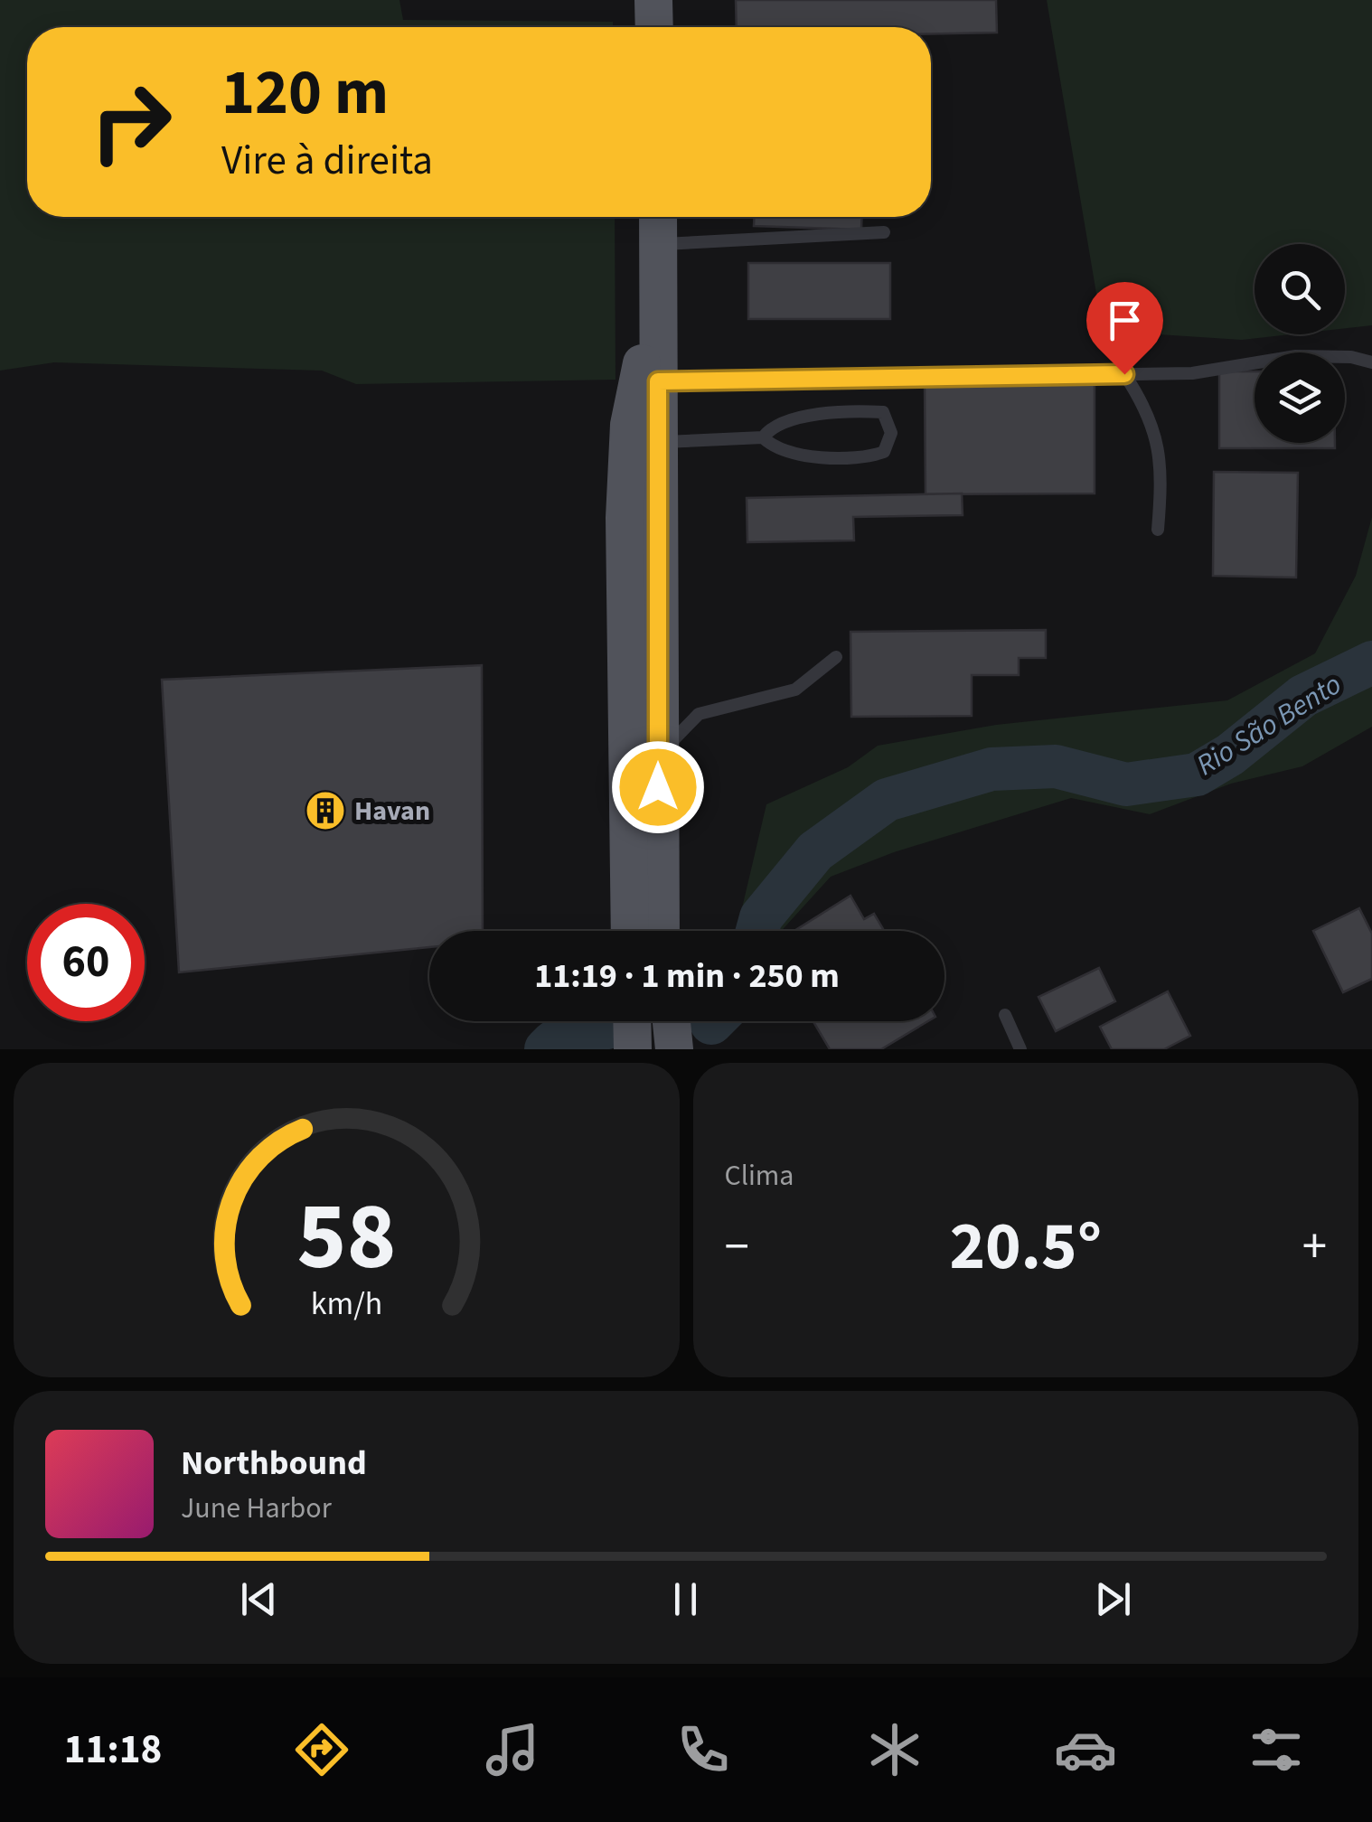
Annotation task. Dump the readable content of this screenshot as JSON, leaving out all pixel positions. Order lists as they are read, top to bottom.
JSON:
{
  "water": ["Rio São Bento"],
  "places": {
    "building": ["Havan"]
  },
  "page": {
    "turn": ["120 m", "Vire à direita"],
    "limit": "60",
    "trip": "11:19 · 1 min · 250 m",
    "tile": "Clima",
    "heat": ["−", "20.5°", "+"],
    "song": ["Northbound", "June Harbor"],
    "tabs": "11:18",
    "gauge": ["58", "km/h"]
  }
}
